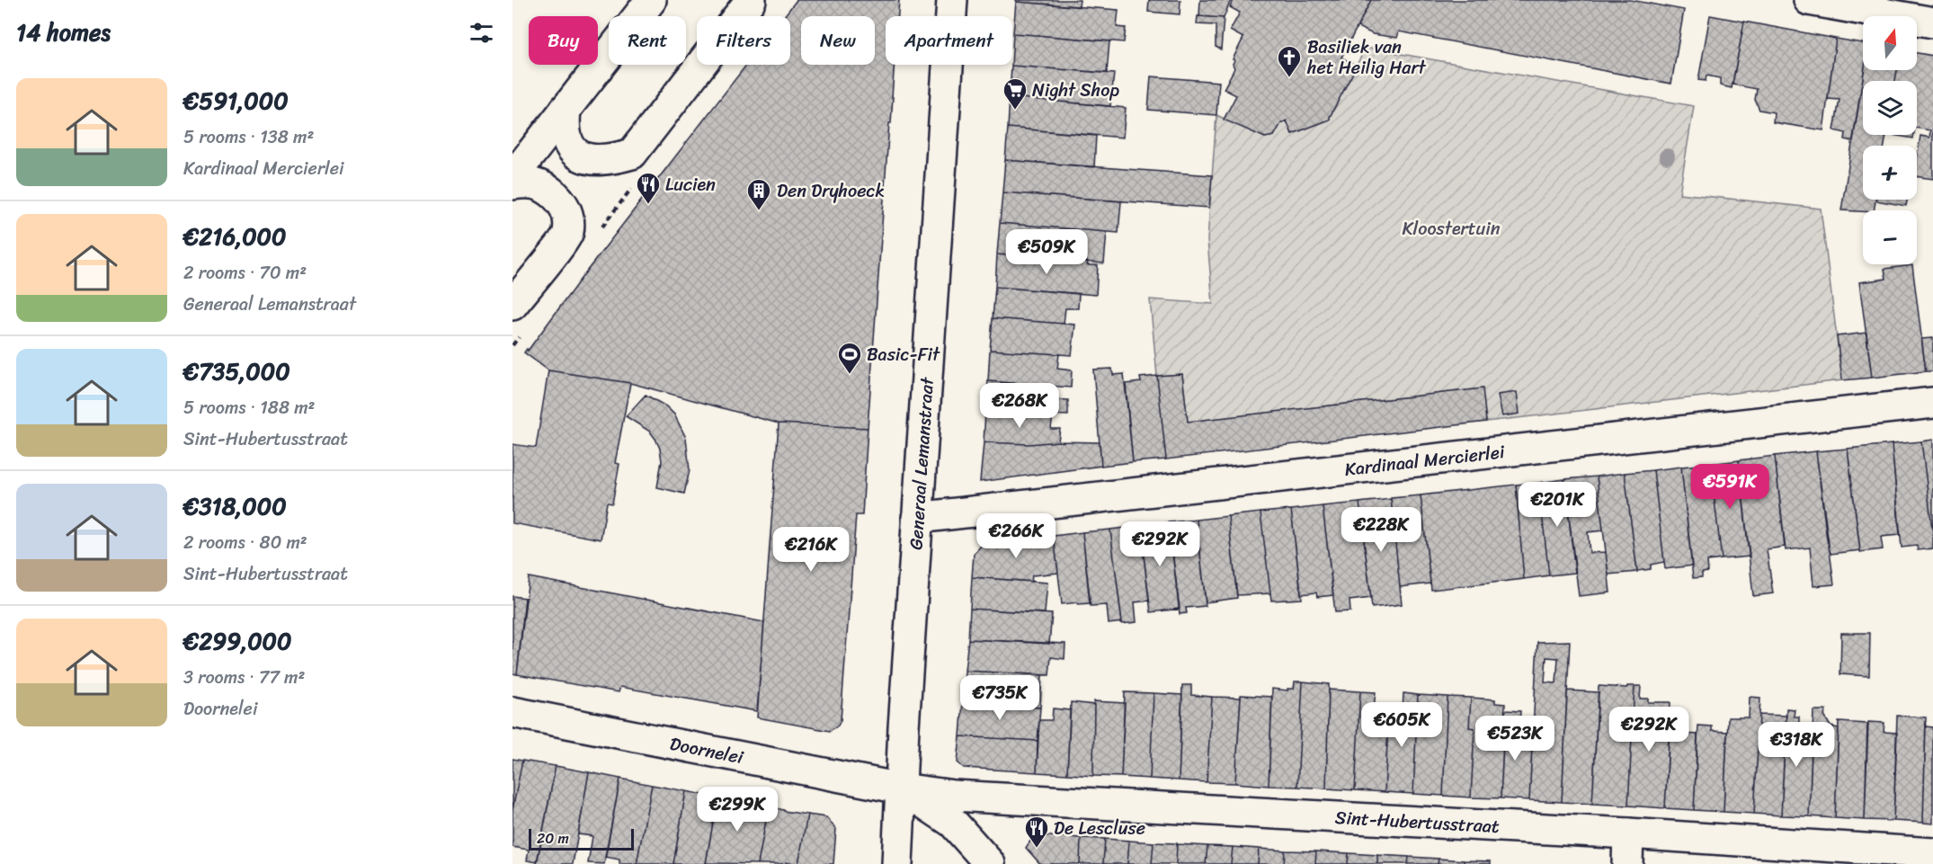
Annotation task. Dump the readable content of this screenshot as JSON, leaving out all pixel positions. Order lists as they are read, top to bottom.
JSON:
{
  "streets": {
    "street": [
      "Kardinaal Mercierlei",
      "Generaal Lemanstraat",
      "Doornelei",
      "Sint-Hubertusstraat"
    ]
  },
  "crossings": [
    ["Kardinaal Mercierlei", "Generaal Lemanstraat"],
    ["Generaal Lemanstraat", "Doornelei"],
    ["Generaal Lemanstraat", "Sint-Hubertusstraat"],
    ["Doornelei", "Sint-Hubertusstraat"]
  ],
  "parks": ["Kloostertuin"],
  "places": {
    "church": ["Basiliek van het Heilig Hart"],
    "supermarket": ["Night Shop"],
    "restaurant": ["Lucien", "De Lescluse"],
    "building": ["Den Dryhoeck"],
    "sports": ["Basic-Fit"]
  },
  "scale_bar": "20 m",
  "north": "top",
  "page": {
    "heading": "14 homes",
    "map_buttons": ["+", "−"],
    "chip": [
      "Buy",
      "Rent",
      "Filters",
      "New",
      "Apartment"
    ],
    "list": [
      {
        "name": "€591,000",
        "note": "5 rooms · 138 m² · Kardinaal Mercierlei"
      },
      {
        "name": "€216,000",
        "note": "2 rooms · 70 m² · Generaal Lemanstraat"
      },
      {
        "name": "€735,000",
        "note": "5 rooms · 188 m² · Sint-Hubertusstraat"
      },
      {
        "name": "€318,000",
        "note": "2 rooms · 80 m² · Sint-Hubertusstraat"
      },
      {
        "name": "€299,000",
        "note": "3 rooms · 77 m² · Doornelei"
      }
    ],
    "price": [
      "€509K",
      "€268K",
      "€591K",
      "€201K",
      "€228K",
      "€266K",
      "€292K",
      "€216K",
      "€735K",
      "€605K",
      "€292K",
      "€523K",
      "€318K",
      "€299K"
    ],
    "scale": "20 m"
  }
}
